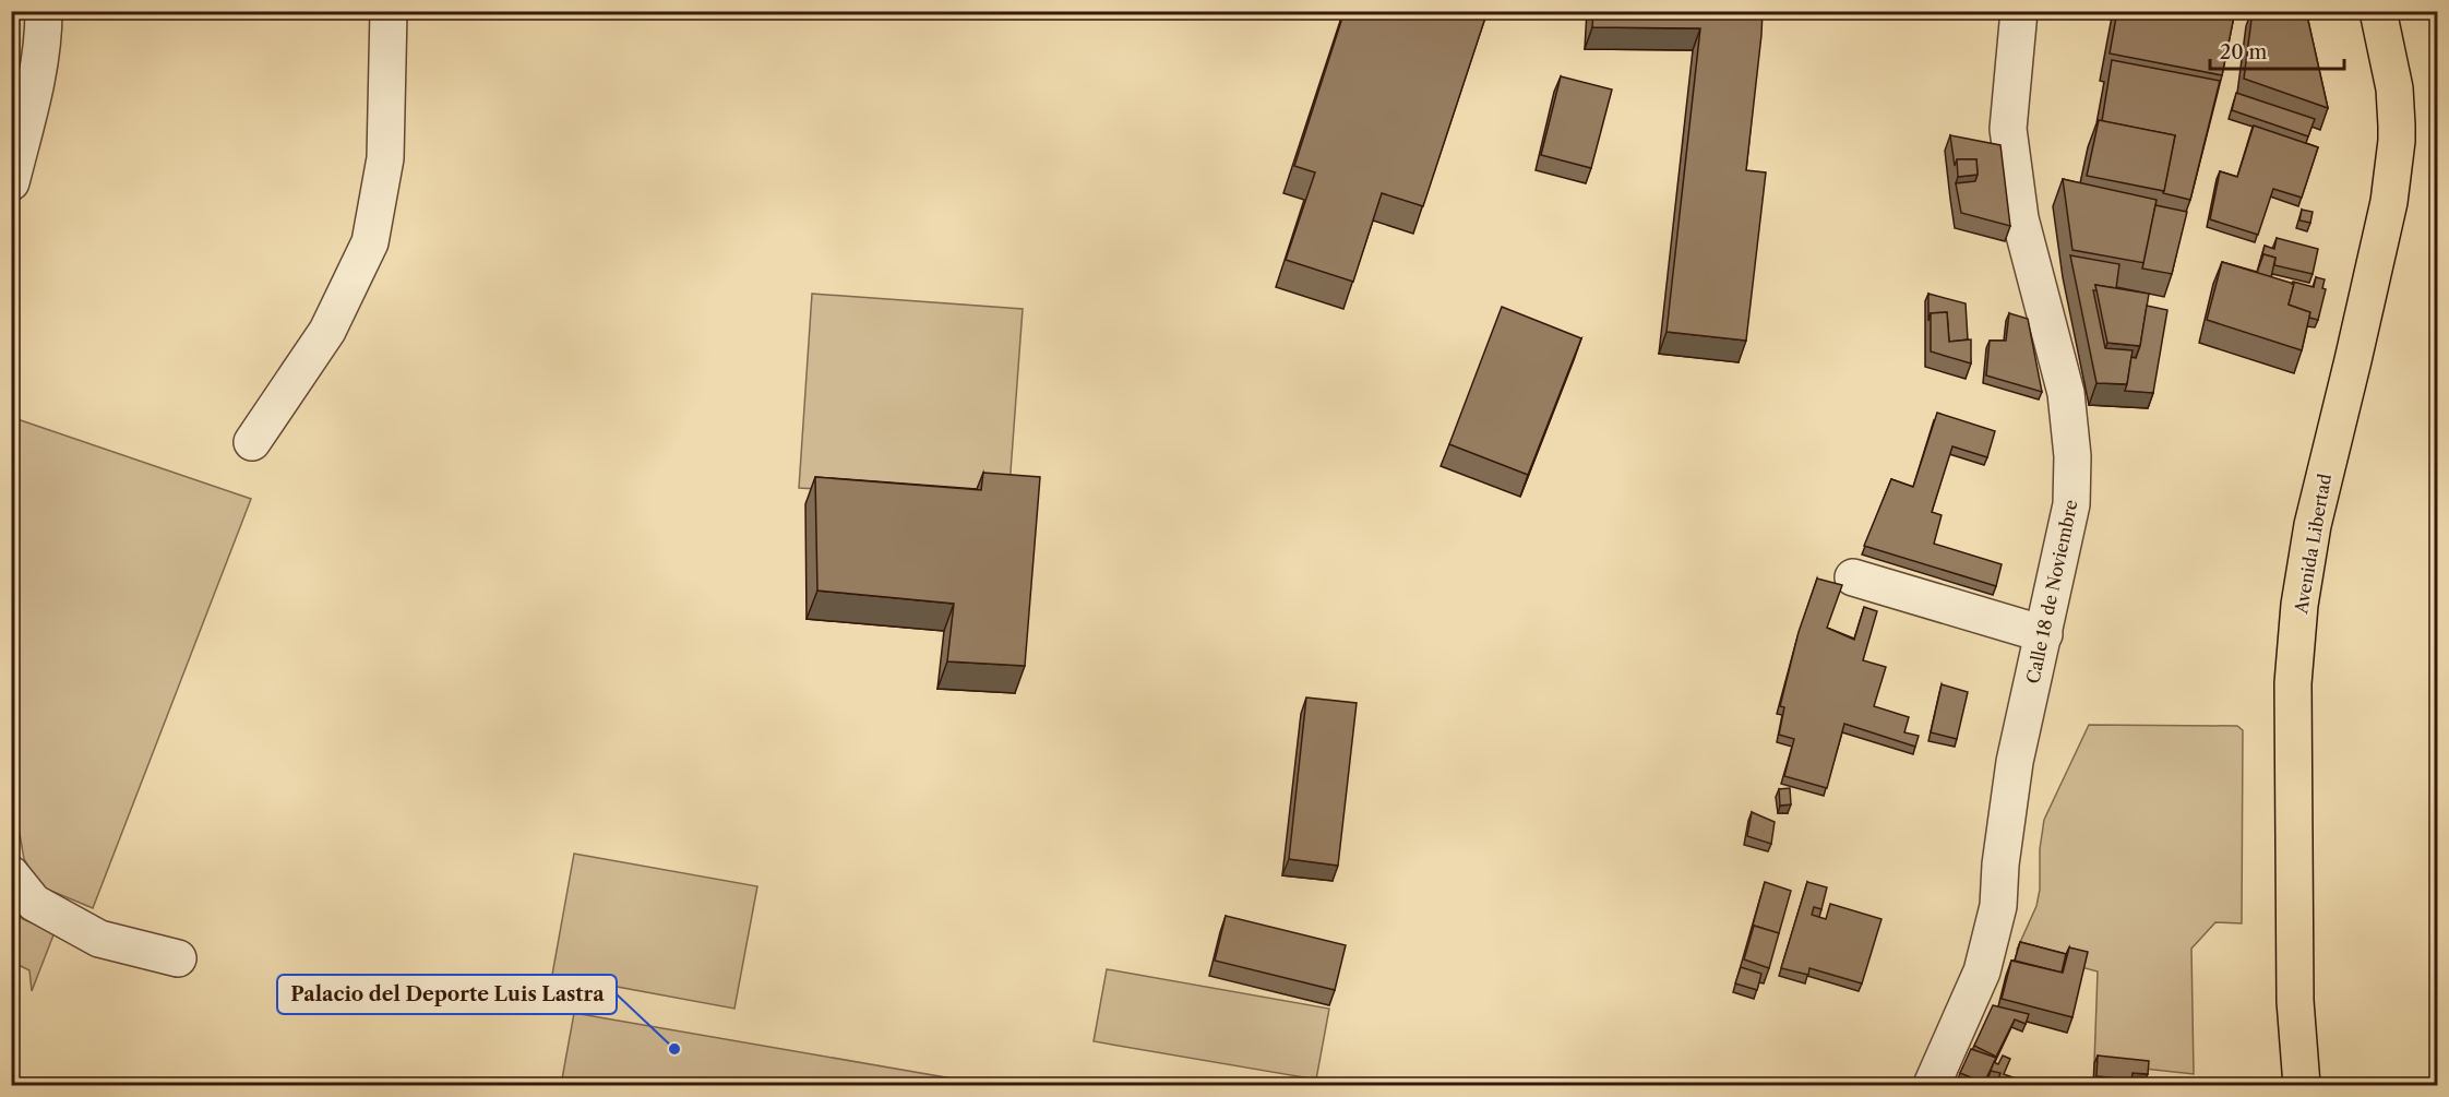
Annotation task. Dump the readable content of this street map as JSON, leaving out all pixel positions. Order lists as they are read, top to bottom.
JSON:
{
  "streets": {
    "main road": ["Avenida Libertad"],
    "street": ["Calle 18 de Noviembre"]
  },
  "places": ["Palacio del Deporte Luis Lastra"],
  "scale_bar": "20 m"
}
